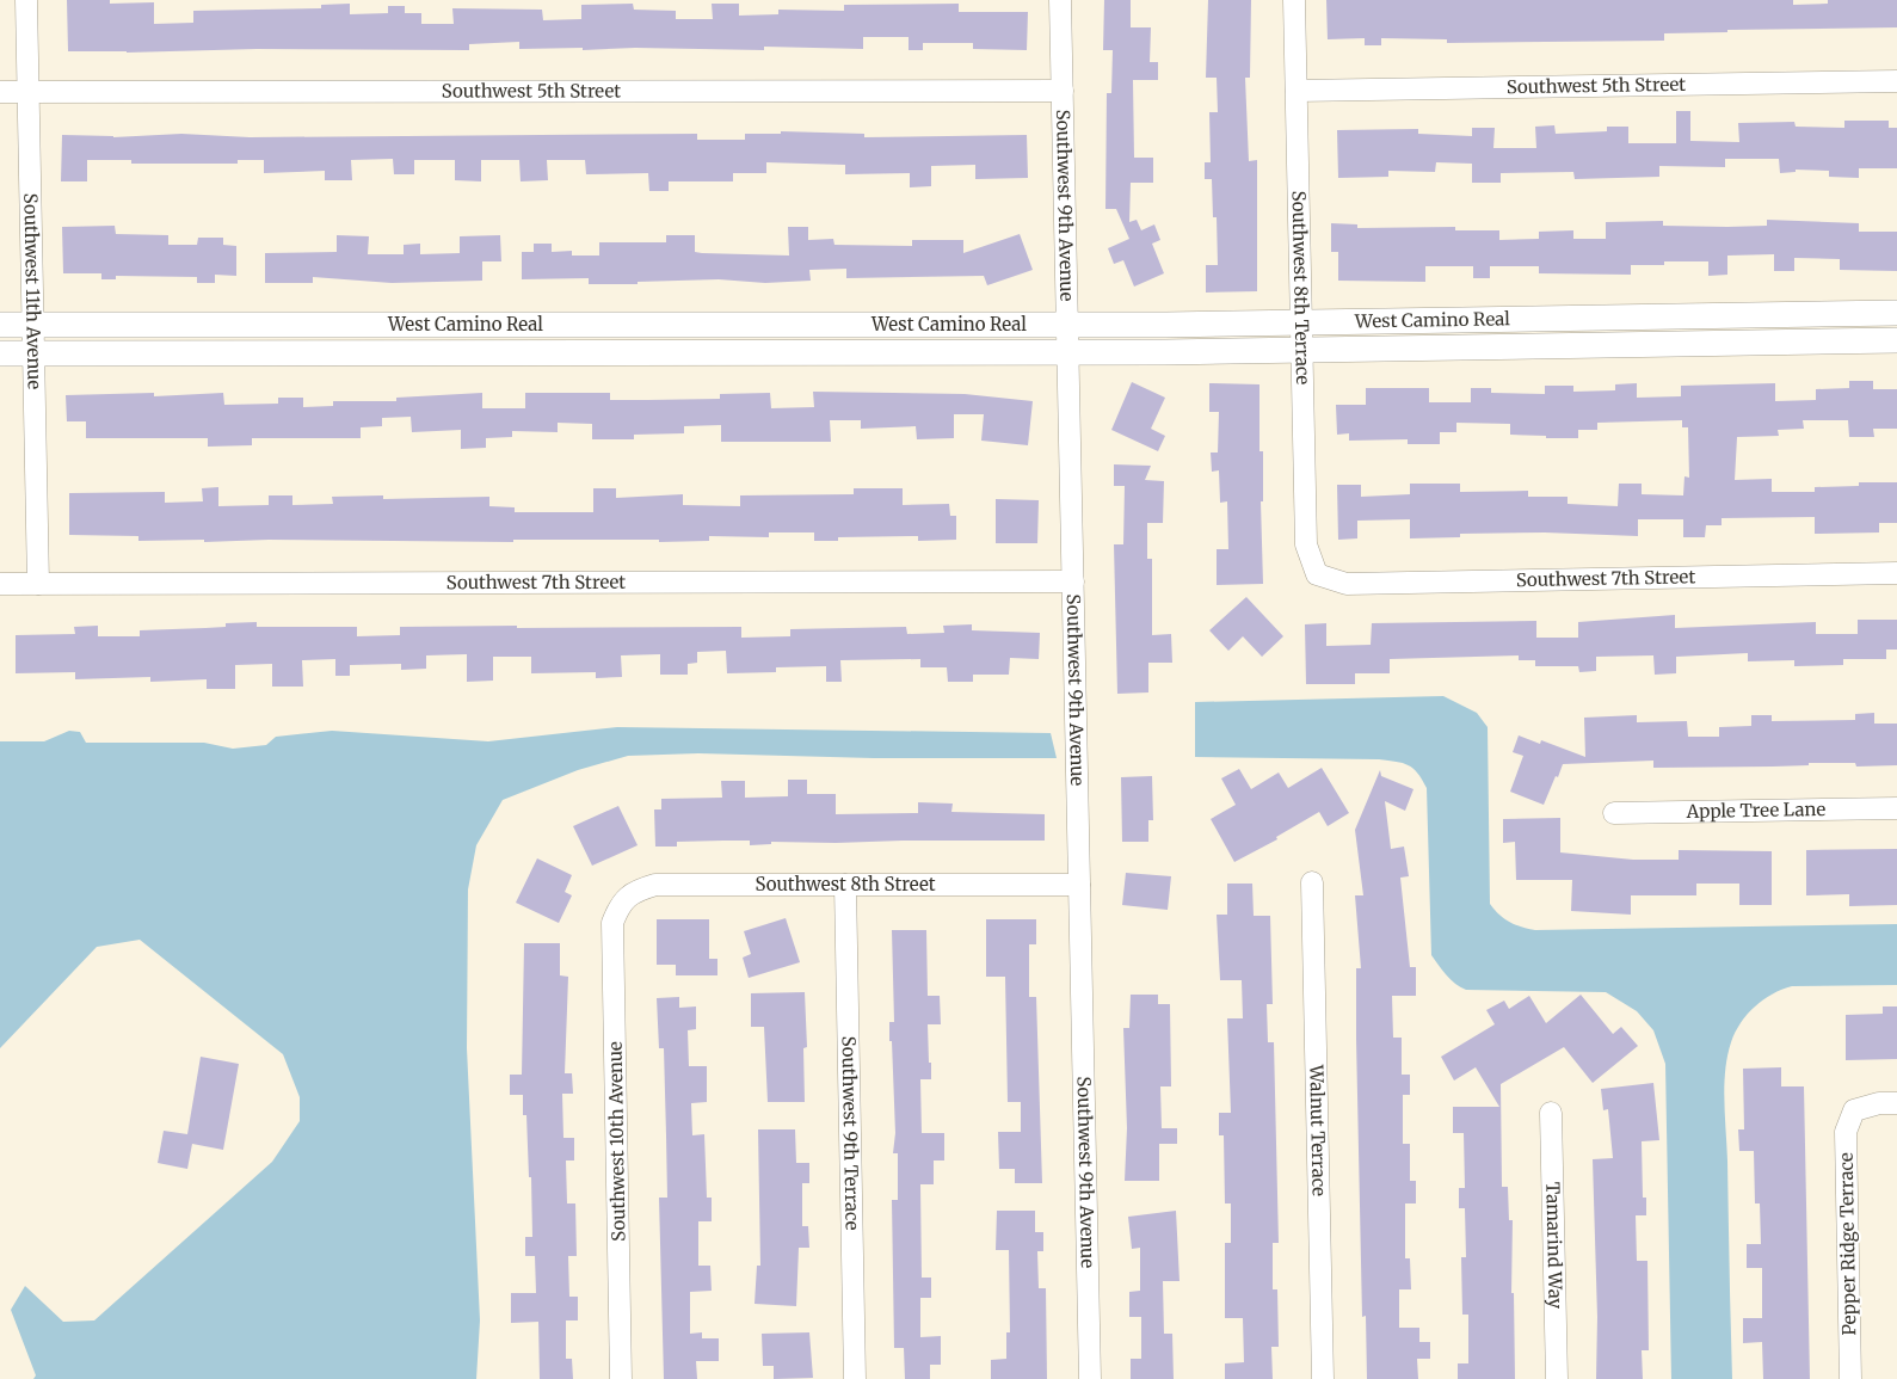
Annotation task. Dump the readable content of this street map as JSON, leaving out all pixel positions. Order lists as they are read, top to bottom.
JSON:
{
  "streets": {
    "street": [
      "Southwest 5th Street",
      "Southwest 9th Avenue",
      "Southwest 8th Terrace",
      "Southwest 11th Avenue",
      "West Camino Real",
      "Southwest 7th Street",
      "Apple Tree Lane",
      "Southwest 8th Street",
      "Walnut Terrace",
      "Southwest 9th Terrace",
      "Southwest 10th Avenue",
      "Pepper Ridge Terrace",
      "Tamarind Way"
    ]
  },
  "crossings": [
    ["Southwest 5th Street", "Southwest 9th Avenue"],
    ["Southwest 5th Street", "Southwest 8th Terrace"],
    ["Southwest 5th Street", "Southwest 11th Avenue"],
    ["Southwest 9th Avenue", "West Camino Real"],
    ["Southwest 9th Avenue", "Southwest 7th Street"],
    ["Southwest 9th Avenue", "Southwest 8th Street"],
    ["Southwest 8th Terrace", "West Camino Real"],
    ["Southwest 8th Terrace", "Southwest 7th Street"],
    ["Southwest 11th Avenue", "West Camino Real"],
    ["Southwest 11th Avenue", "Southwest 7th Street"],
    ["Southwest 8th Street", "Southwest 9th Terrace"],
    ["Southwest 8th Street", "Southwest 10th Avenue"]
  ]
}
